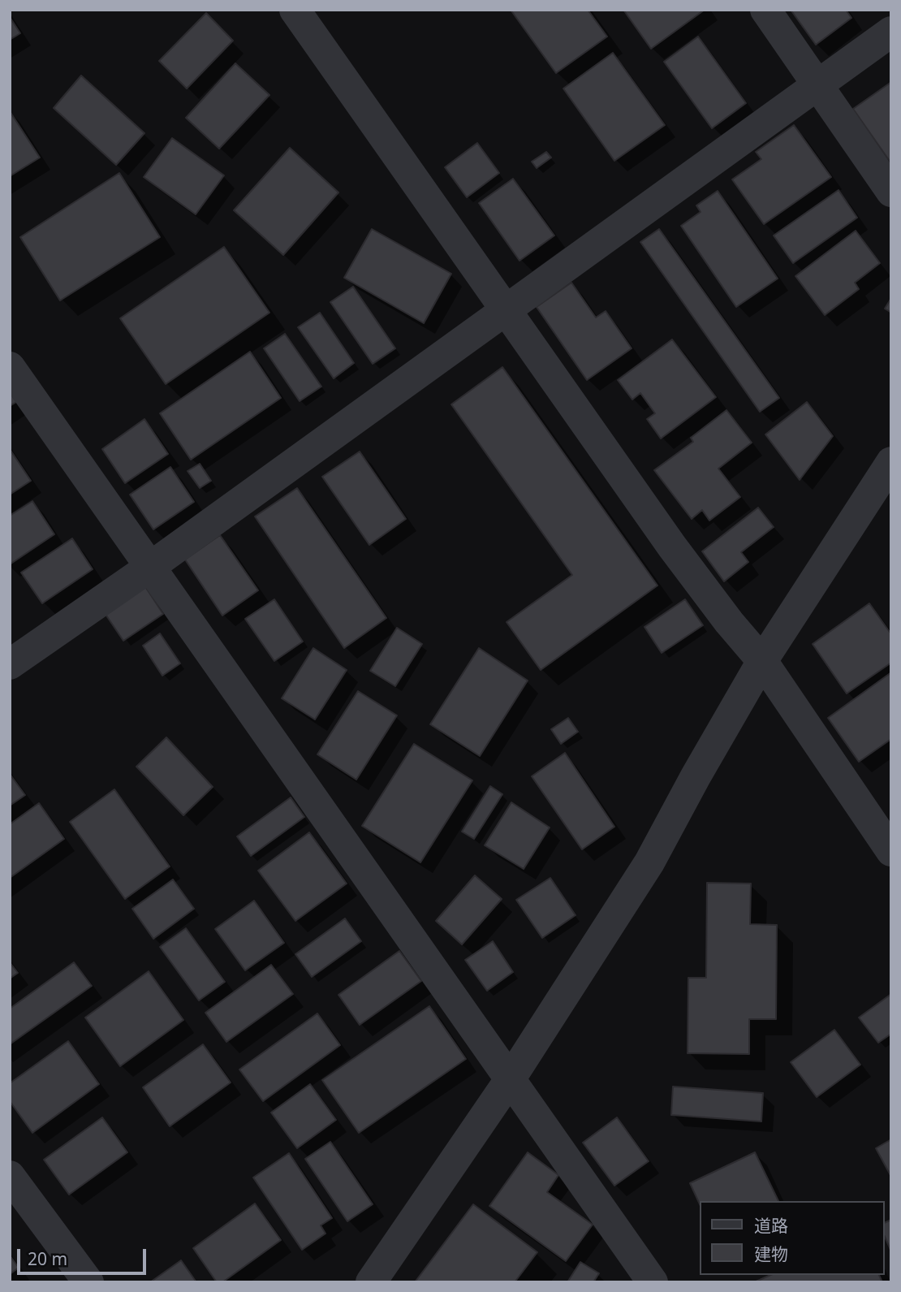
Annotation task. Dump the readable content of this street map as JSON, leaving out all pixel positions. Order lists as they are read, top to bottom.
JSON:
{
  "legend": ["道路", "建物"],
  "scale_bar": "20 m"
}
